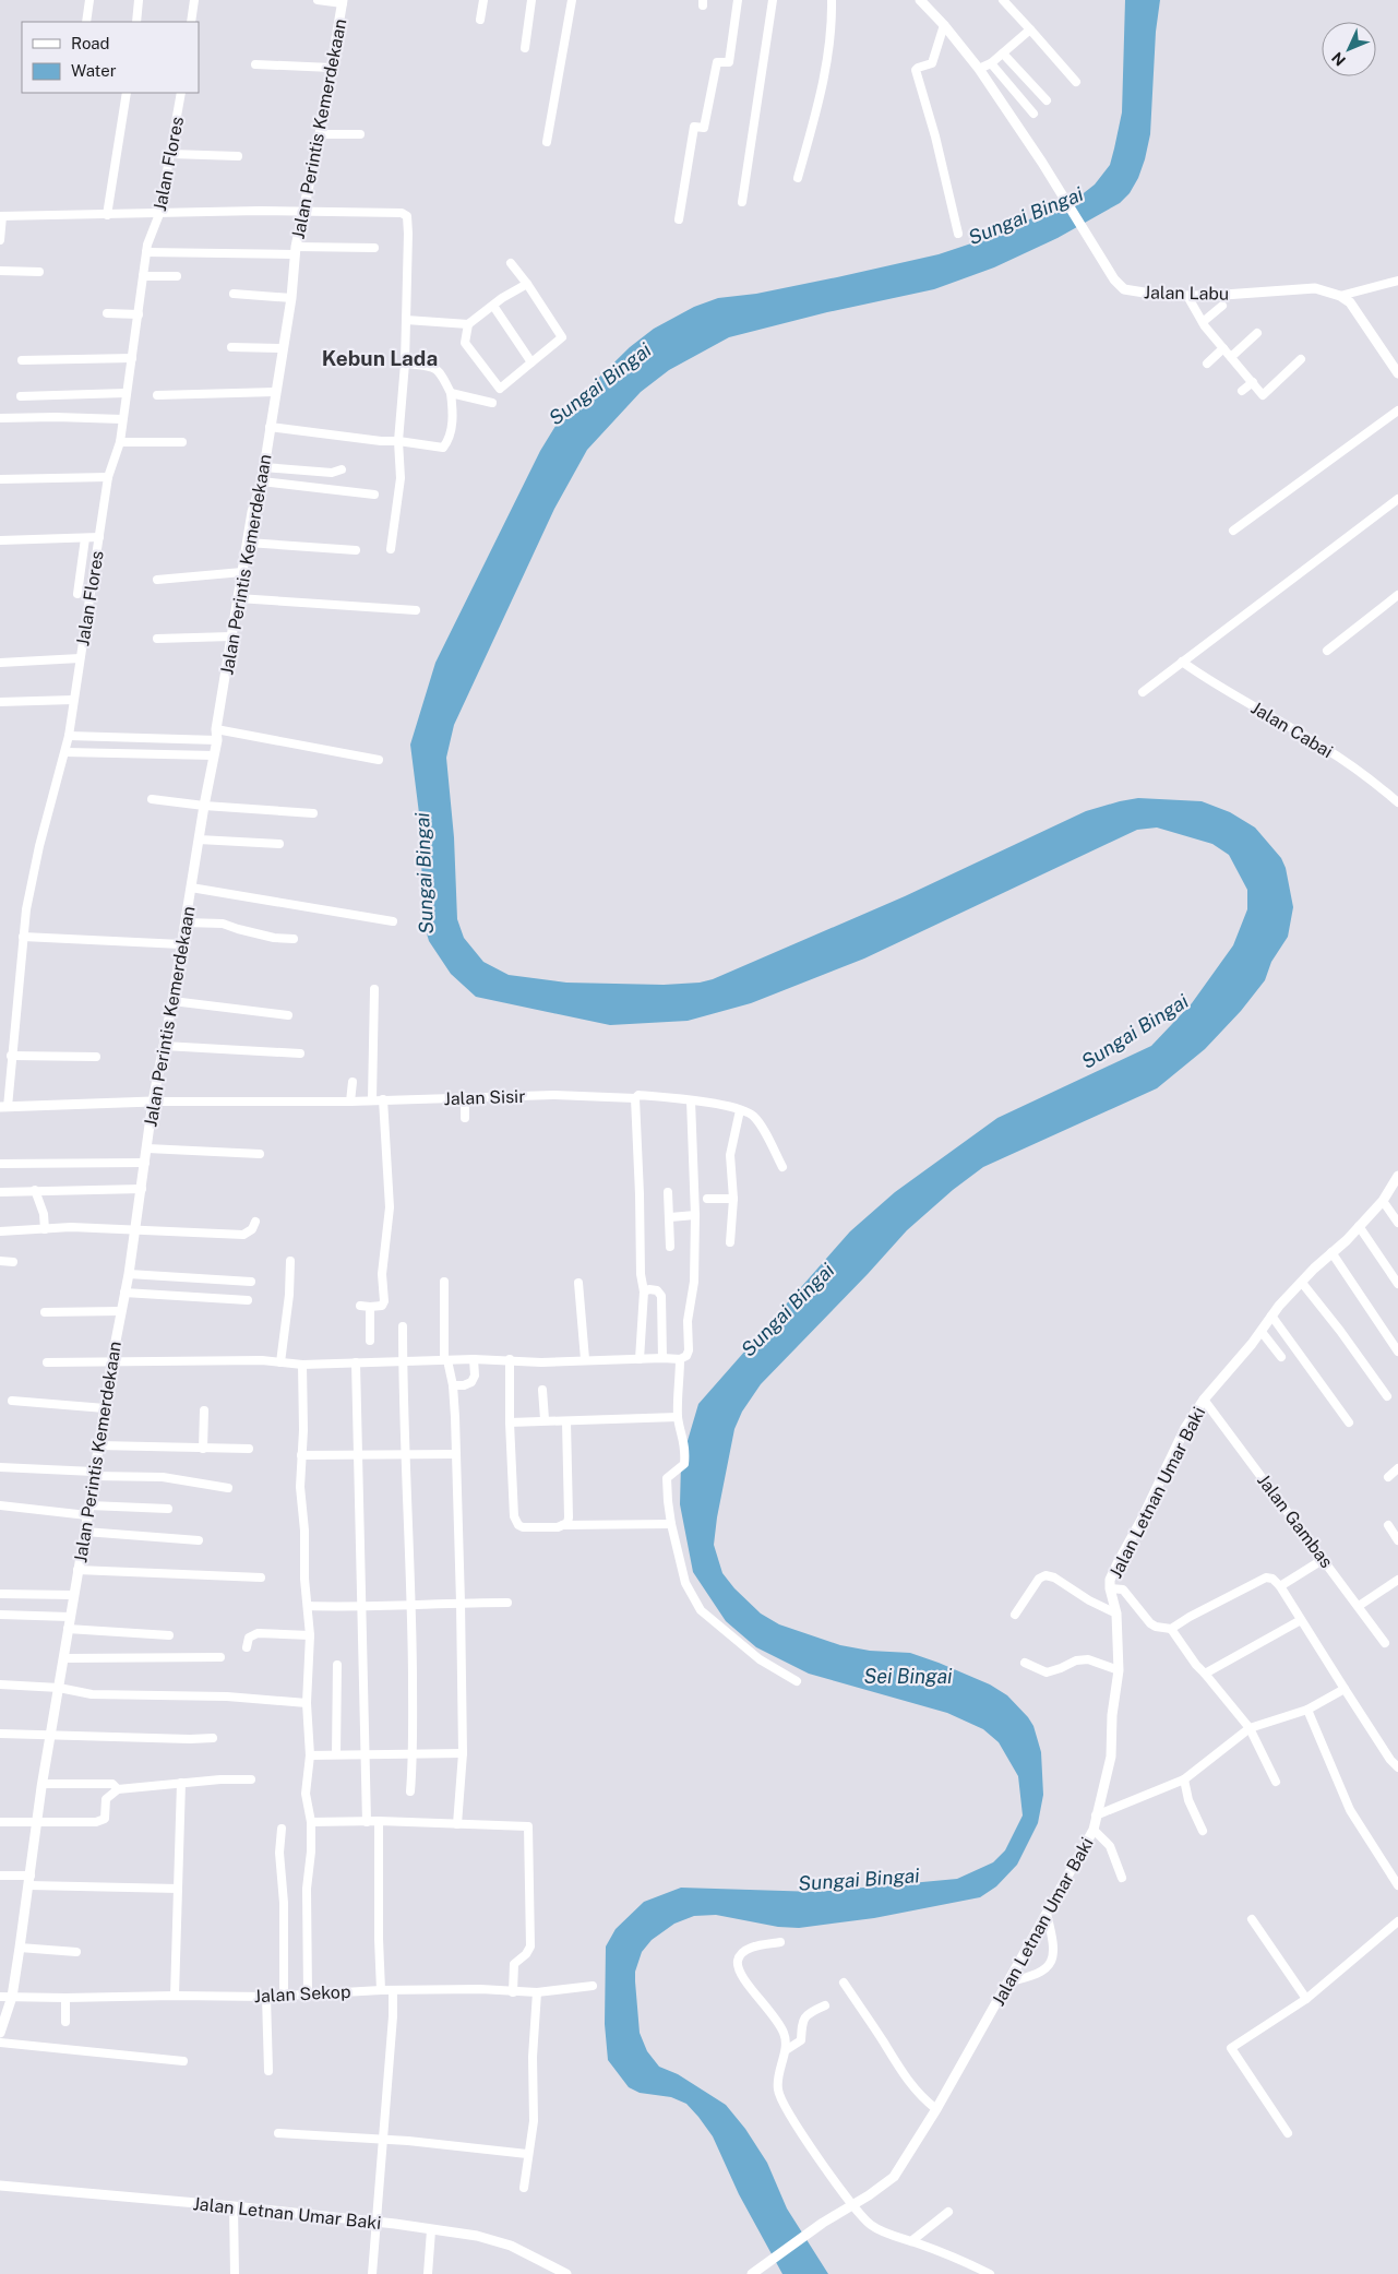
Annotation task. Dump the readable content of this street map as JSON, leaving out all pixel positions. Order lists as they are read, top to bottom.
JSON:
{
  "streets": {
    "street": [
      "Jalan Perintis Kemerdekaan",
      "Jalan Flores",
      "Jalan Labu",
      "Jalan Cabai",
      "Jalan Sisir",
      "Jalan Letnan Umar Baki",
      "Jalan Gambas",
      "Jalan Sekop"
    ]
  },
  "crossings": [
    ["Jalan Perintis Kemerdekaan", "Jalan Sisir"],
    ["Jalan Perintis Kemerdekaan", "Jalan Sekop"],
    ["Jalan Letnan Umar Baki", "Jalan Gambas"]
  ],
  "districts": ["Kebun Lada"],
  "water": ["Sungai Bingai", "Sei Bingai"],
  "legend": ["Road", "Water"],
  "north": "bottom left"
}
